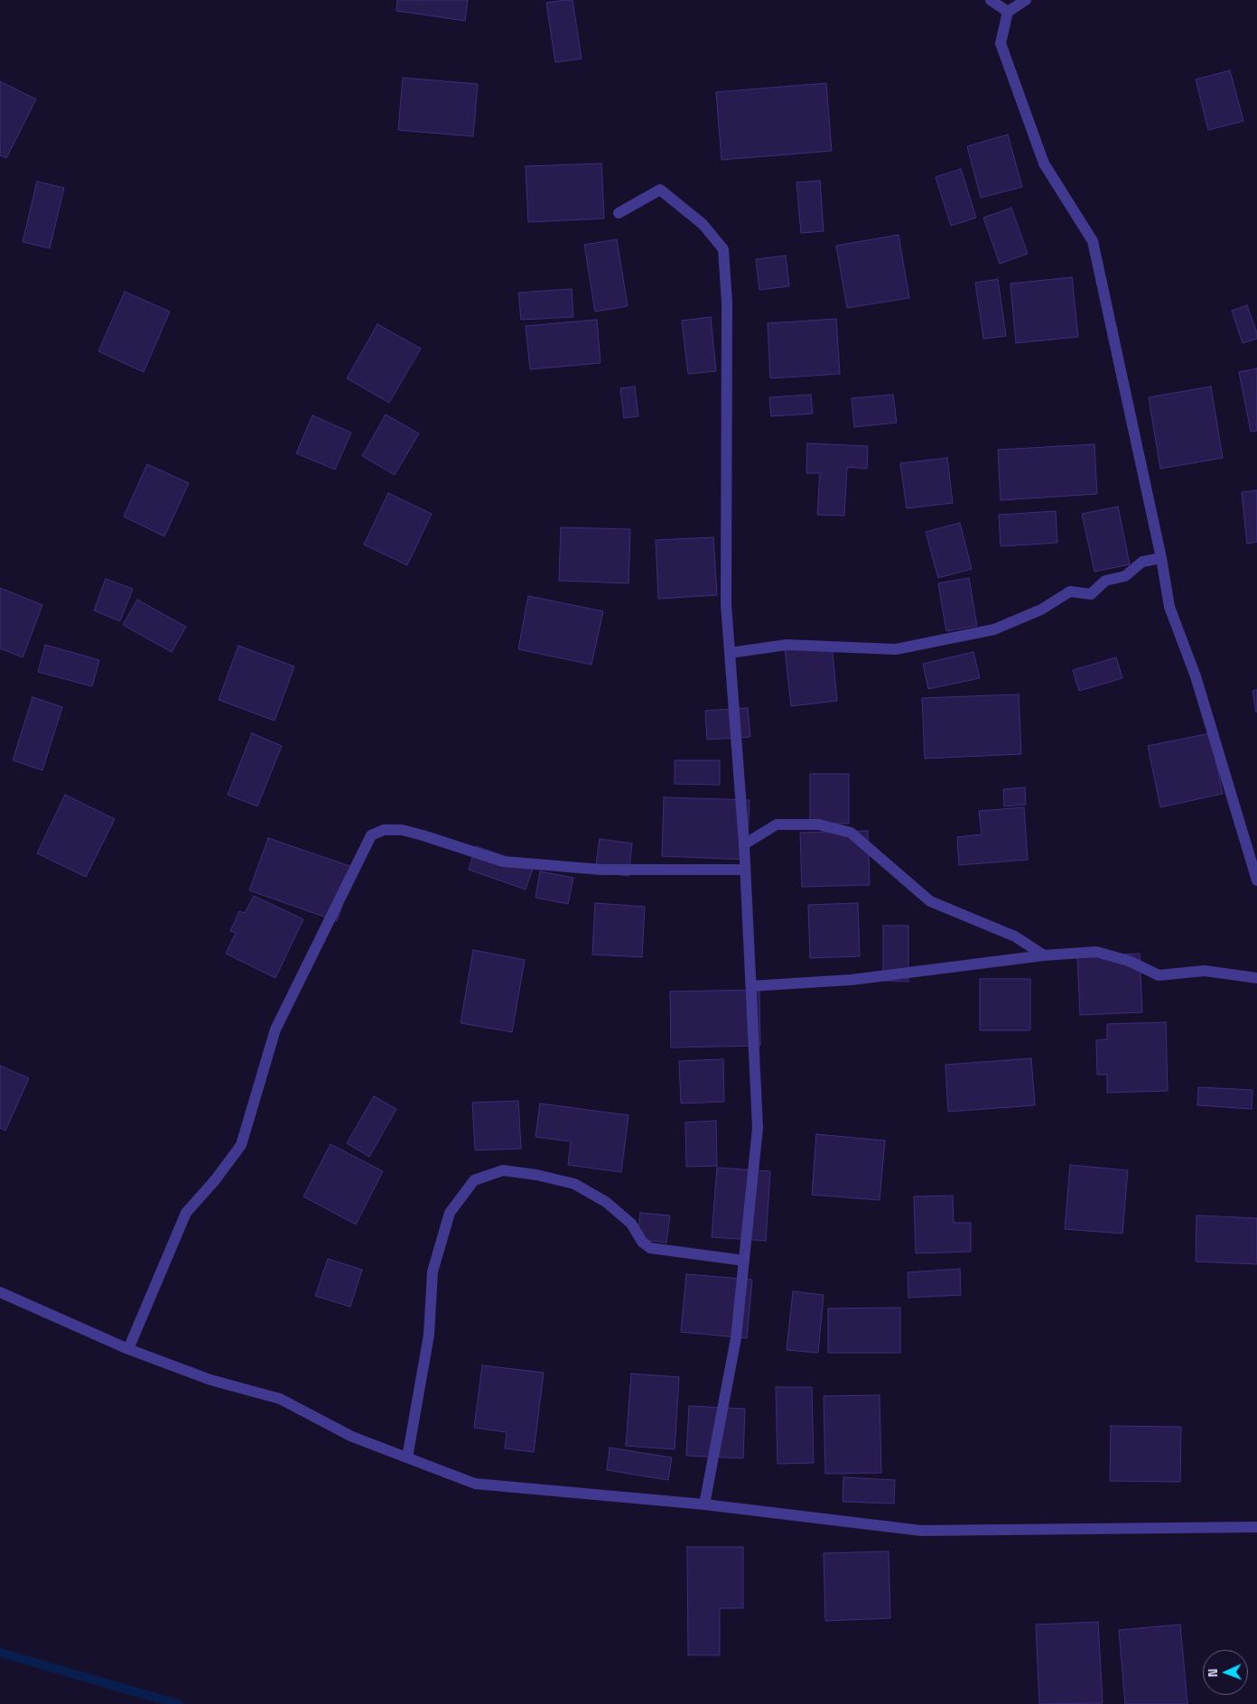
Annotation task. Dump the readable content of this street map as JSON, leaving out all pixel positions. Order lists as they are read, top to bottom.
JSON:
{
  "north": "left"
}
